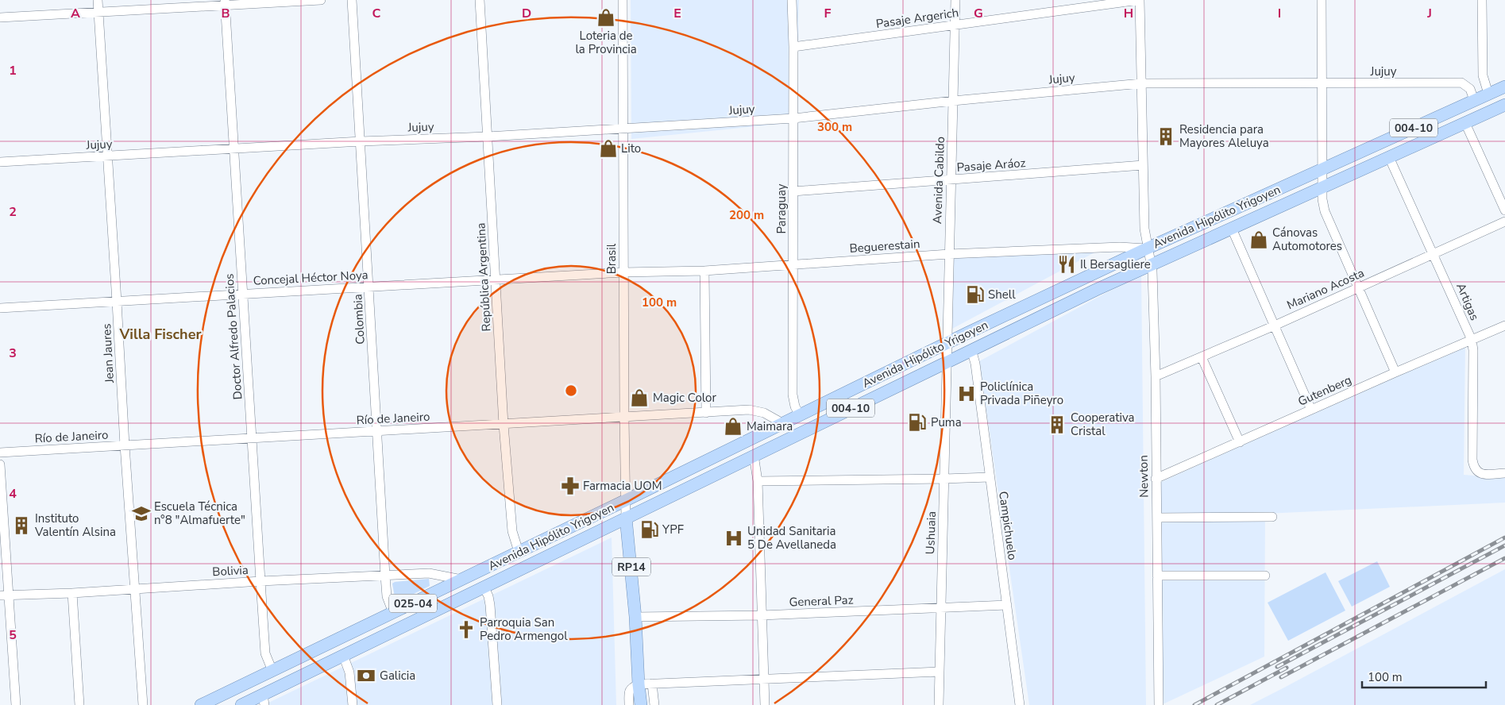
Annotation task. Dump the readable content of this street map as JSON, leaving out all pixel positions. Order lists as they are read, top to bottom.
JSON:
{
  "streets": {
    "main road": [
      "004-10",
      "Avenida Hipólito Yrigoyen",
      "RP14",
      "025-04"
    ],
    "street": [
      "Pasaje Argerich",
      "Jujuy",
      "Pasaje Aráoz",
      "Avenida Cabildo",
      "Paraguay",
      "Beguerestain",
      "Brasil",
      "República Argentina",
      "Concejal Héctor Noya",
      "Mariano Acosta",
      "Artigas",
      "Colombia",
      "Doctor Alfredo Palacios",
      "Jean Jaures",
      "Gutenberg",
      "Río de Janeiro",
      "Newton",
      "Campichuelo",
      "Ushuaia",
      "Bolivia",
      "General Paz"
    ]
  },
  "crossings": [
    ["Pasaje Argerich", "Avenida Cabildo"],
    ["Pasaje Argerich", "Paraguay"],
    ["Pasaje Argerich", "Newton"],
    ["Jujuy", "Avenida Cabildo"],
    ["Jujuy", "Paraguay"],
    ["Jujuy", "Avenida Hipólito Yrigoyen"],
    ["Jujuy", "Brasil"],
    ["Jujuy", "República Argentina"],
    ["Jujuy", "Colombia"],
    ["Jujuy", "Doctor Alfredo Palacios"],
    ["Jujuy", "Jean Jaures"],
    ["Jujuy", "Newton"],
    ["Pasaje Aráoz", "Avenida Cabildo"],
    ["Pasaje Aráoz", "Paraguay"],
    ["Pasaje Aráoz", "Newton"],
    ["Avenida Cabildo", "Avenida Hipólito Yrigoyen"],
    ["Avenida Cabildo", "Beguerestain"],
    ["Avenida Cabildo", "Ushuaia"],
    ["Paraguay", "Avenida Hipólito Yrigoyen"],
    ["Paraguay", "Beguerestain"],
    ["Avenida Hipólito Yrigoyen", "Beguerestain"],
    ["Avenida Hipólito Yrigoyen", "Brasil"],
    ["Avenida Hipólito Yrigoyen", "República Argentina"],
    ["Avenida Hipólito Yrigoyen", "Artigas"],
    ["Avenida Hipólito Yrigoyen", "Colombia"],
    ["Avenida Hipólito Yrigoyen", "Doctor Alfredo Palacios"],
    ["Avenida Hipólito Yrigoyen", "Río de Janeiro"],
    ["Avenida Hipólito Yrigoyen", "Newton"],
    ["Avenida Hipólito Yrigoyen", "Campichuelo"],
    ["Avenida Hipólito Yrigoyen", "Ushuaia"],
    ["Avenida Hipólito Yrigoyen", "RP14"],
    ["Avenida Hipólito Yrigoyen", "Bolivia"],
    ["Beguerestain", "Brasil"],
    ["Beguerestain", "Concejal Héctor Noya"],
    ["Beguerestain", "Newton"],
    ["Brasil", "Concejal Héctor Noya"],
    ["Brasil", "Río de Janeiro"],
    ["Brasil", "RP14"],
    ["República Argentina", "Concejal Héctor Noya"],
    ["República Argentina", "Río de Janeiro"],
    ["Concejal Héctor Noya", "Colombia"],
    ["Concejal Héctor Noya", "Doctor Alfredo Palacios"],
    ["Concejal Héctor Noya", "Jean Jaures"],
    ["Mariano Acosta", "Artigas"],
    ["Mariano Acosta", "Newton"],
    ["Artigas", "Gutenberg"],
    ["Colombia", "Río de Janeiro"],
    ["Colombia", "Bolivia"],
    ["Doctor Alfredo Palacios", "Río de Janeiro"],
    ["Doctor Alfredo Palacios", "Bolivia"],
    ["Jean Jaures", "Río de Janeiro"],
    ["Jean Jaures", "Bolivia"],
    ["Gutenberg", "Newton"],
    ["Campichuelo", "General Paz"],
    ["Ushuaia", "General Paz"],
    ["RP14", "General Paz"]
  ],
  "districts": ["Villa Fischer"],
  "places": {
    "shop": [
      "Loteria de la Provincia",
      "Lito",
      "Cánovas Automotores",
      "Magic Color",
      "Maimara"
    ],
    "building": ["Residencia para Mayores Aleluya", "Cooperativa Cristal", "Instituto Valentín Alsina"],
    "restaurant": ["Il Bersagliere"],
    "fuel station": ["Shell", "Puma", "YPF"],
    "hospital": ["Policlínica Privada Piñeyro", "Unidad Sanitaria 5 De Avellaneda"],
    "pharmacy": ["Farmacia UOM"],
    "school or university": ["Escuela Técnica n°8 \"Almafuerte\""],
    "church": ["Parroquia San Pedro Armengol"],
    "bank": ["Galicia"]
  },
  "scale_bar": "100 m",
  "grid": {
    "columns": [
      "A",
      "B",
      "C",
      "D",
      "E",
      "F",
      "G",
      "H",
      "I",
      "J"
    ],
    "rows": [
      "1",
      "2",
      "3",
      "4",
      "5"
    ]
  },
  "rings": ["300 m", "200 m", "100 m"]
}
